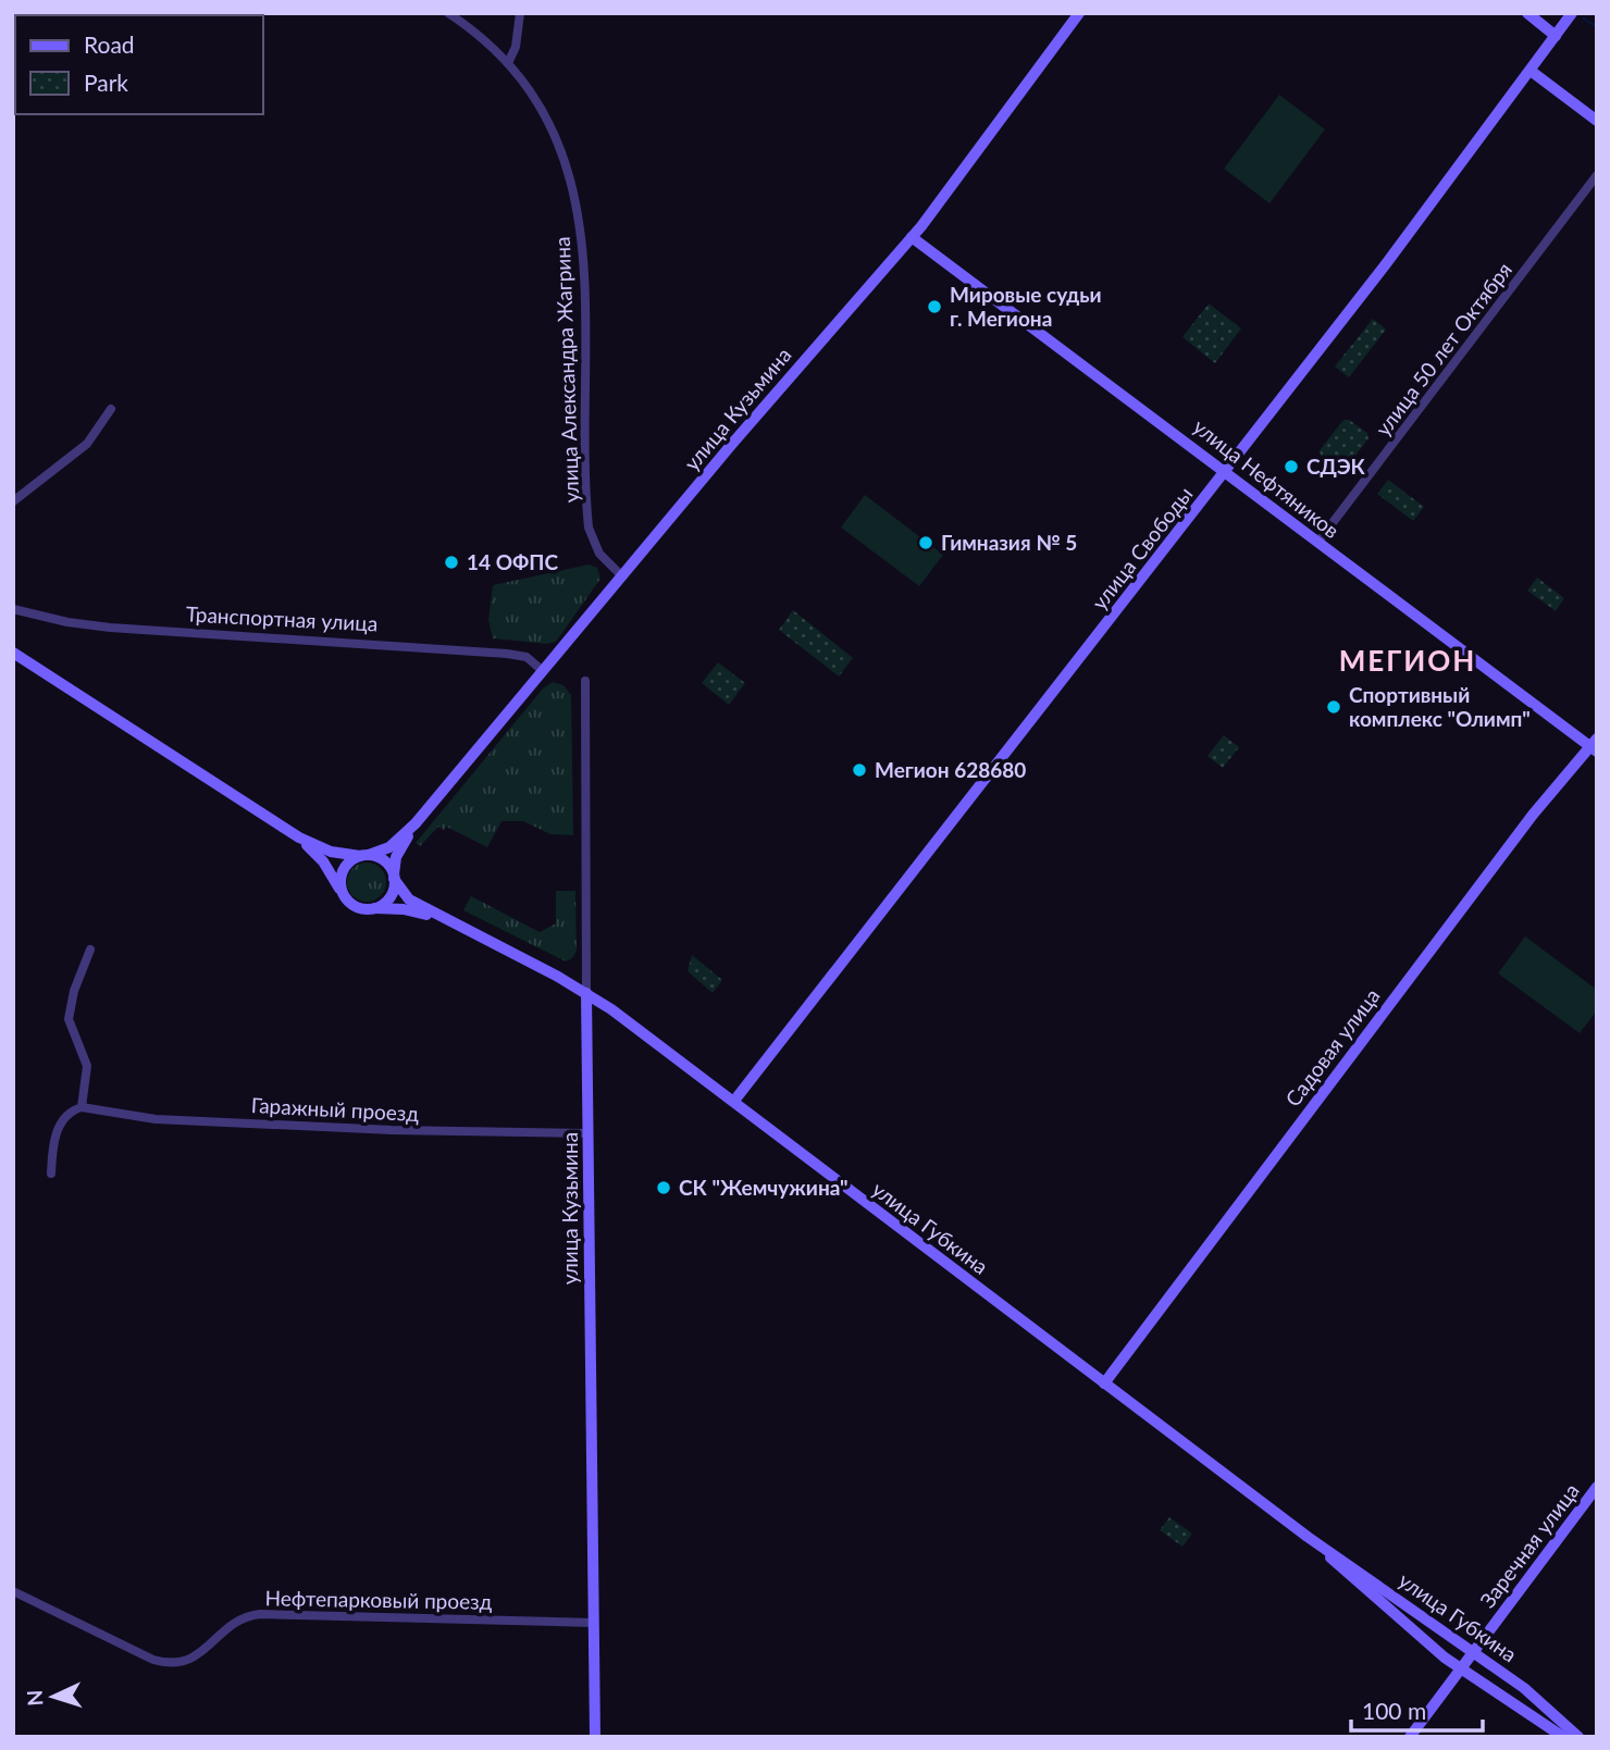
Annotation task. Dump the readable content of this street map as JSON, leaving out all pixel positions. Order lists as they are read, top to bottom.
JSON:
{
  "streets": {
    "main road": [
      "улица Кузьмина",
      "улица Нефтяников",
      "улица Свободы",
      "Садовая улица",
      "улица Губкина",
      "Заречная улица"
    ],
    "street": [
      "улица 50 лет Октября",
      "улица Александра Жагрина",
      "Транспортная улица",
      "Гаражный проезд",
      "Нефтепарковый проезд"
    ]
  },
  "crossings": [
    ["улица 50 лет Октября", "улица Нефтяников"],
    ["улица Александра Жагрина", "улица Кузьмина"],
    ["улица Кузьмина", "улица Нефтяников"],
    ["улица Кузьмина", "Транспортная улица"],
    ["улица Кузьмина", "Гаражный проезд"],
    ["улица Кузьмина", "улица Губкина"],
    ["улица Кузьмина", "Нефтепарковый проезд"],
    ["улица Нефтяников", "улица Свободы"],
    ["улица Нефтяников", "Садовая улица"],
    ["улица Свободы", "улица Губкина"],
    ["Садовая улица", "улица Губкина"],
    ["улица Губкина", "Заречная улица"]
  ],
  "districts": ["МЕГИОН"],
  "places": [
    "Мировые судьи г. Мегиона",
    "СДЭК",
    "Гимназия № 5",
    "14 ОФПС",
    "Спортивный комплекс \"Олимп\"",
    "Мегион 628680",
    "СК \"Жемчужина\""
  ],
  "legend": ["Road", "Park"],
  "scale_bar": "100 m",
  "north": "left"
}
